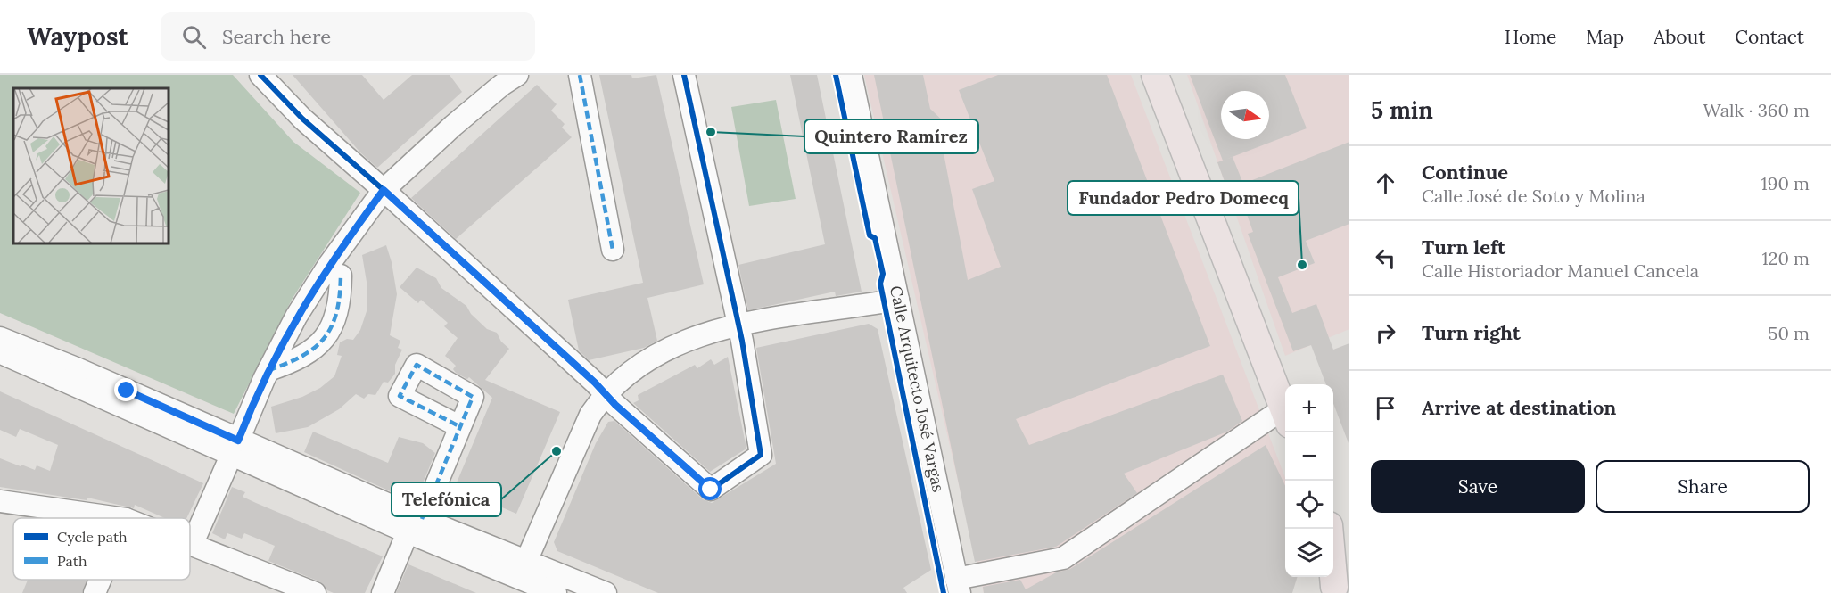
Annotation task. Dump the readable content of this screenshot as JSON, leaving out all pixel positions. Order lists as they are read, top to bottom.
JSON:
{
  "streets": {
    "street": ["Calle Arquitecto José Vargas"]
  },
  "places": ["Quintero Ramírez", "Fundador Pedro Domecq", "Telefónica"],
  "legend": ["Cycle path", "Path"],
  "north": "right",
  "page": {
    "header": "Waypost",
    "search": "Search here",
    "nav": [
      "Home",
      "Map",
      "About",
      "Contact"
    ],
    "heading": ["5 min", "Walk · 360 m"],
    "list": [
      ["Continue", "Calle José de Soto y Molina", "190 m"],
      ["Turn left", "Calle Historiador Manuel Cancela", "120 m"],
      ["Turn right", "50 m"],
      "Arrive at destination"
    ],
    "map_buttons": ["+", "−"],
    "buttons": ["Save", "Share"]
  }
}
